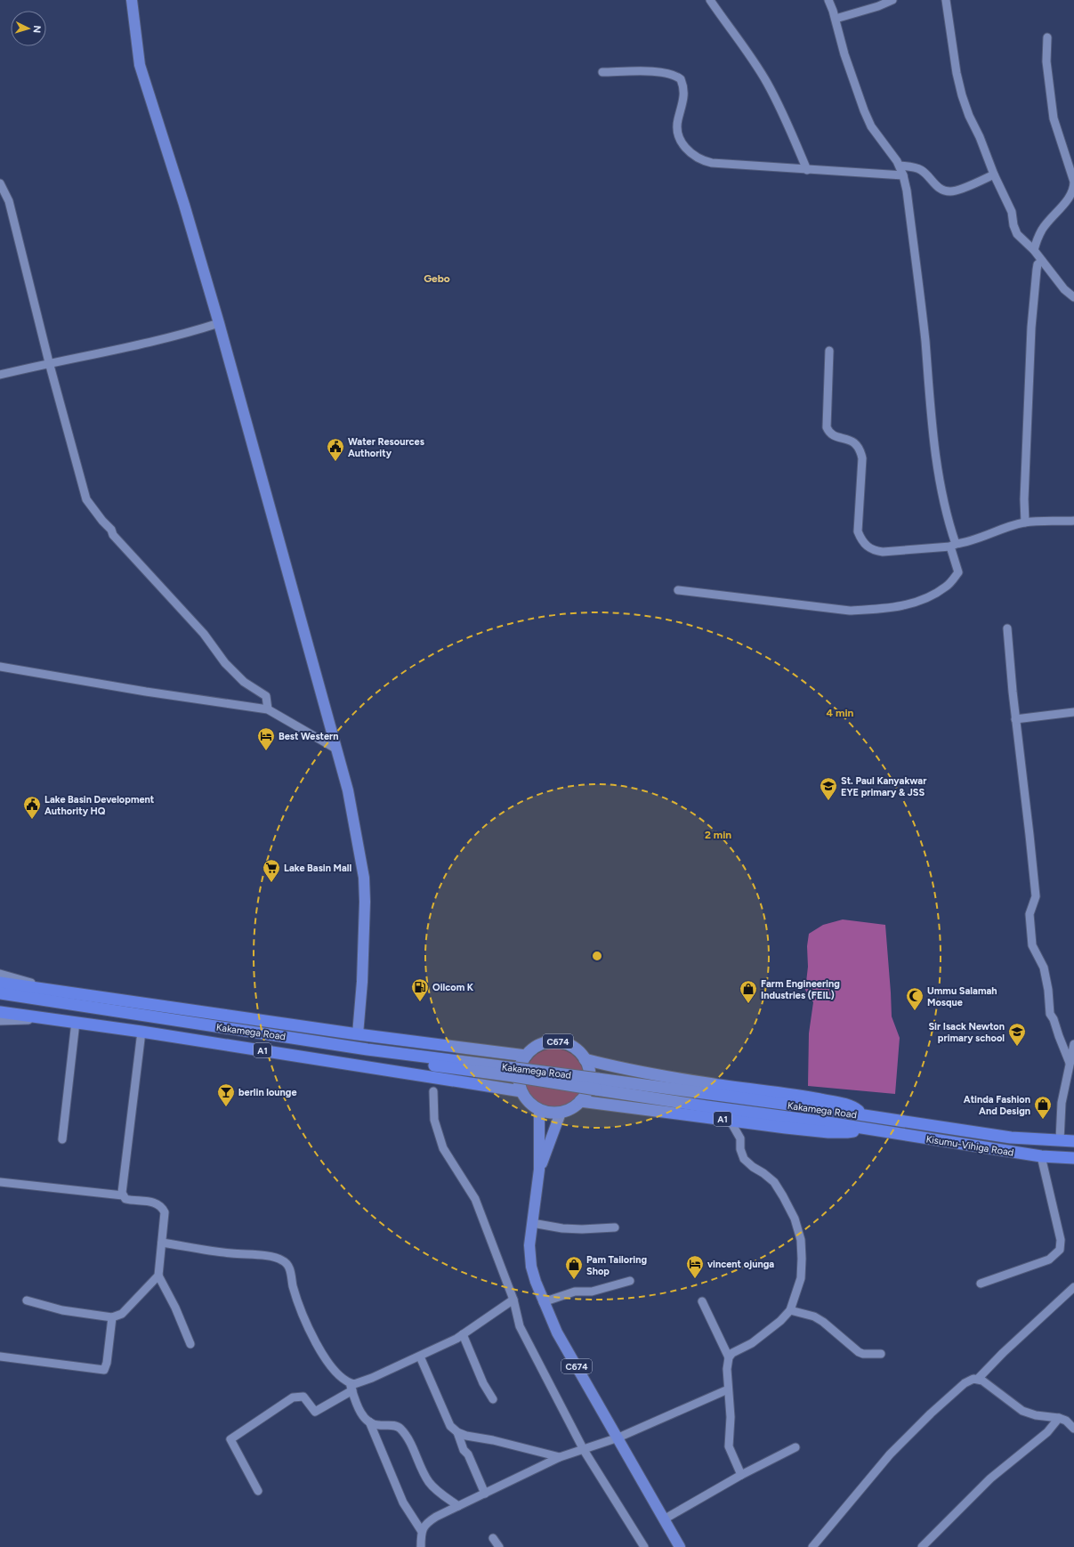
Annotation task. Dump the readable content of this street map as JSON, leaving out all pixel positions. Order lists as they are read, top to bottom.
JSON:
{
  "streets": {
    "highway": [
      "Kakamega Road",
      "C674",
      "A1",
      "Kisumu-Vihiga Road"
    ]
  },
  "crossings": [
    ["Kakamega Road", "A1"],
    ["Kakamega Road", "Kisumu-Vihiga Road"],
    ["C674", "A1"],
    ["A1", "Kisumu-Vihiga Road"]
  ],
  "districts": ["Gebo"],
  "places": {
    "public building": ["Water Resources Authority", "Lake Basin Development Authority HQ"],
    "hotel": ["Best Western", "vincent ojunga"],
    "school or university": ["St. Paul Kanyakwar EYE primary & JSS", "Sir Isack Newton primary school"],
    "supermarket": ["Lake Basin Mall"],
    "fuel station": ["Oilcom K"],
    "shop": ["Farm Engineering Industries (FEIL)", "Atinda Fashion And Design", "Pam Tailoring Shop"],
    "mosque": ["Ummu Salamah Mosque"],
    "bar": ["berlin lounge"]
  },
  "north": "right",
  "rings": ["4 min", "2 min"]
}
